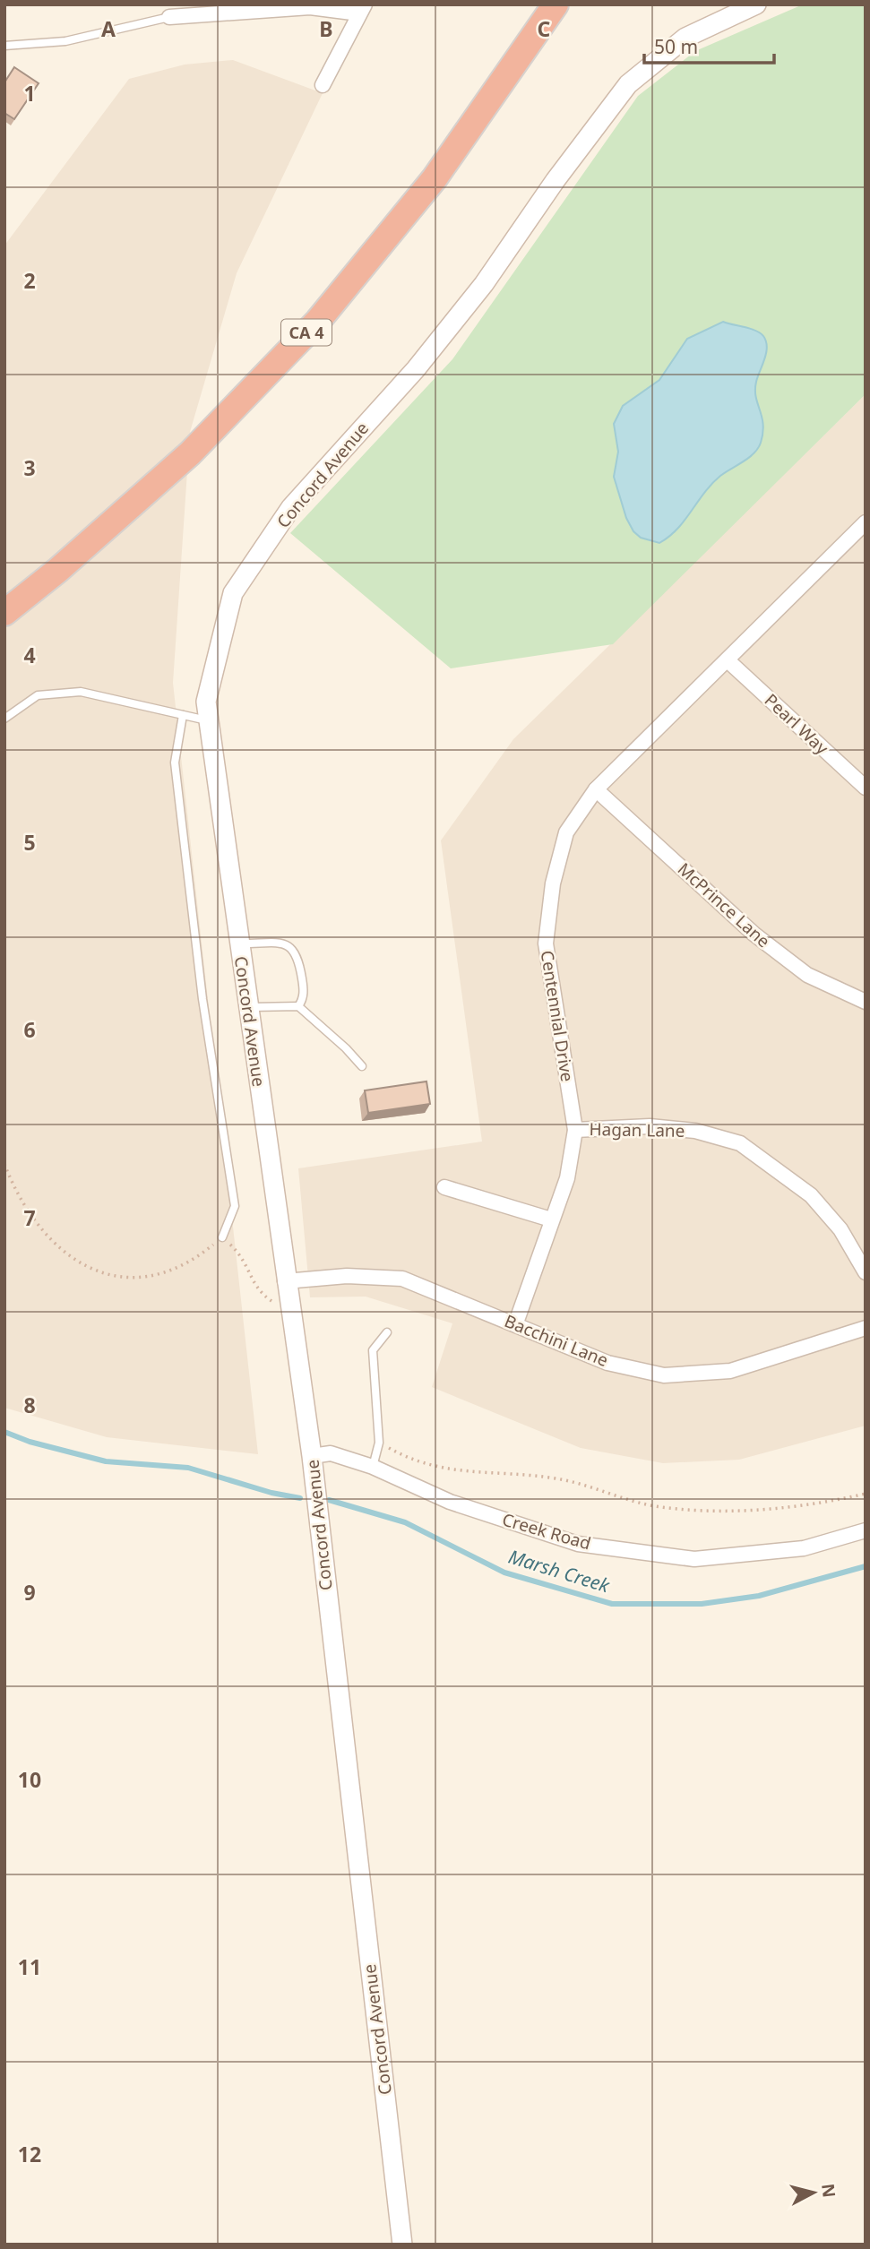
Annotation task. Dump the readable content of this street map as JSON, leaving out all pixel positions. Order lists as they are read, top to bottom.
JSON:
{
  "streets": {
    "highway": ["CA 4"],
    "street": [
      "Concord Avenue",
      "Pearl Way",
      "McPrince Lane",
      "Centennial Drive",
      "Hagan Lane",
      "Bacchini Lane",
      "Creek Road"
    ]
  },
  "crossings": [
    ["Concord Avenue", "Bacchini Lane"],
    ["Concord Avenue", "Creek Road"],
    ["Pearl Way", "Centennial Drive"],
    ["McPrince Lane", "Centennial Drive"],
    ["Centennial Drive", "Hagan Lane"],
    ["Centennial Drive", "Bacchini Lane"]
  ],
  "water": ["Marsh Creek"],
  "scale_bar": "50 m",
  "north": "right",
  "grid": {
    "columns": ["A", "B", "C"],
    "rows": [
      "1",
      "2",
      "3",
      "4",
      "5",
      "6",
      "7",
      "8",
      "9",
      "10",
      "11",
      "12"
    ]
  }
}
